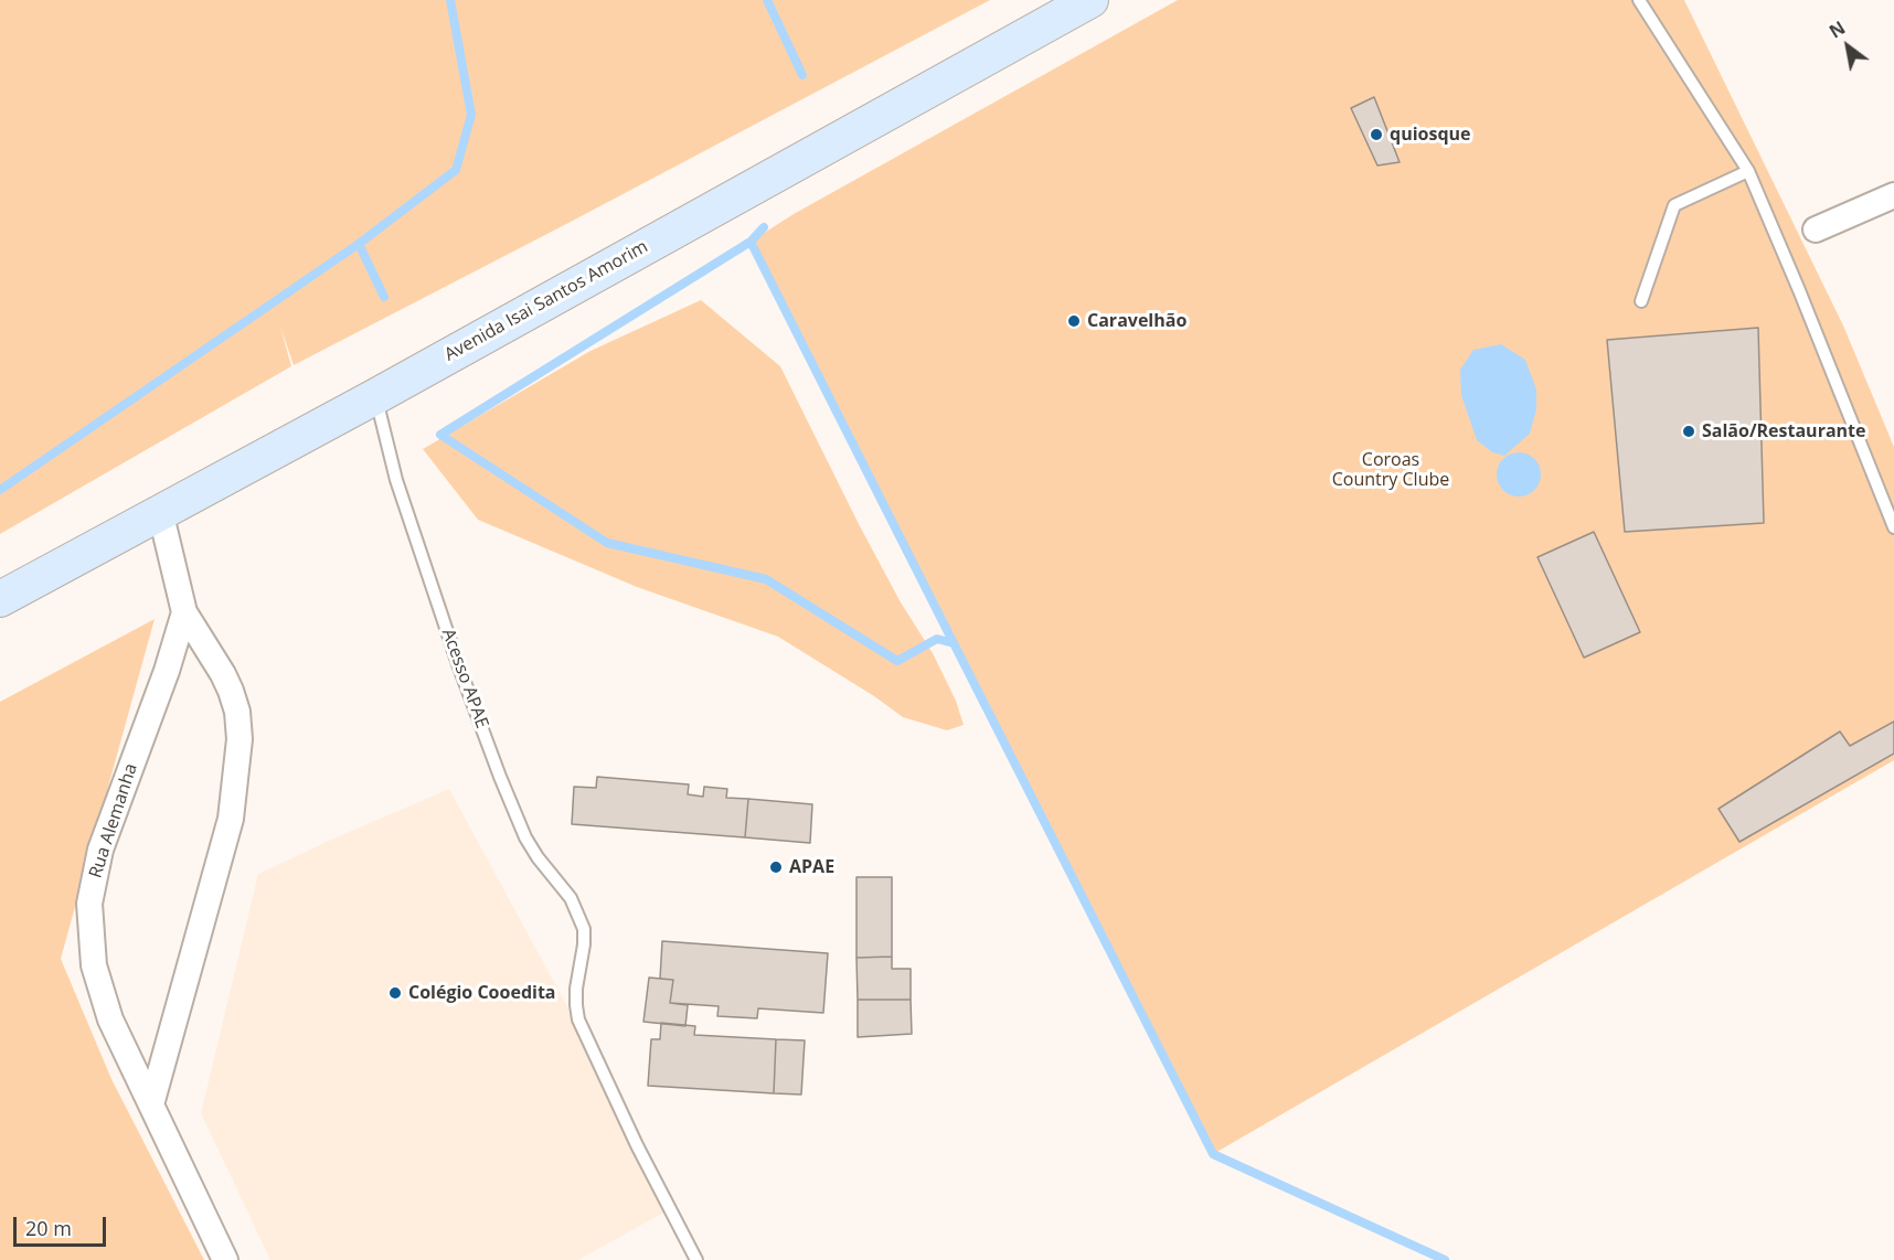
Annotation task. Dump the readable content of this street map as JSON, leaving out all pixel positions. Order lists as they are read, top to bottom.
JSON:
{
  "streets": {
    "main road": ["Avenida Isai Santos Amorim"],
    "street": ["Rua Alemanha"],
    "lane": ["Acesso APAE"]
  },
  "crossings": [
    ["Avenida Isai Santos Amorim", "Acesso APAE"],
    ["Avenida Isai Santos Amorim", "Rua Alemanha"]
  ],
  "parks": ["Coroas Country Clube"],
  "places": [
    "quiosque",
    "Caravelhão",
    "Salão/Restaurante",
    "APAE",
    "Colégio Cooedita"
  ],
  "scale_bar": "20 m",
  "north": "top left"
}
